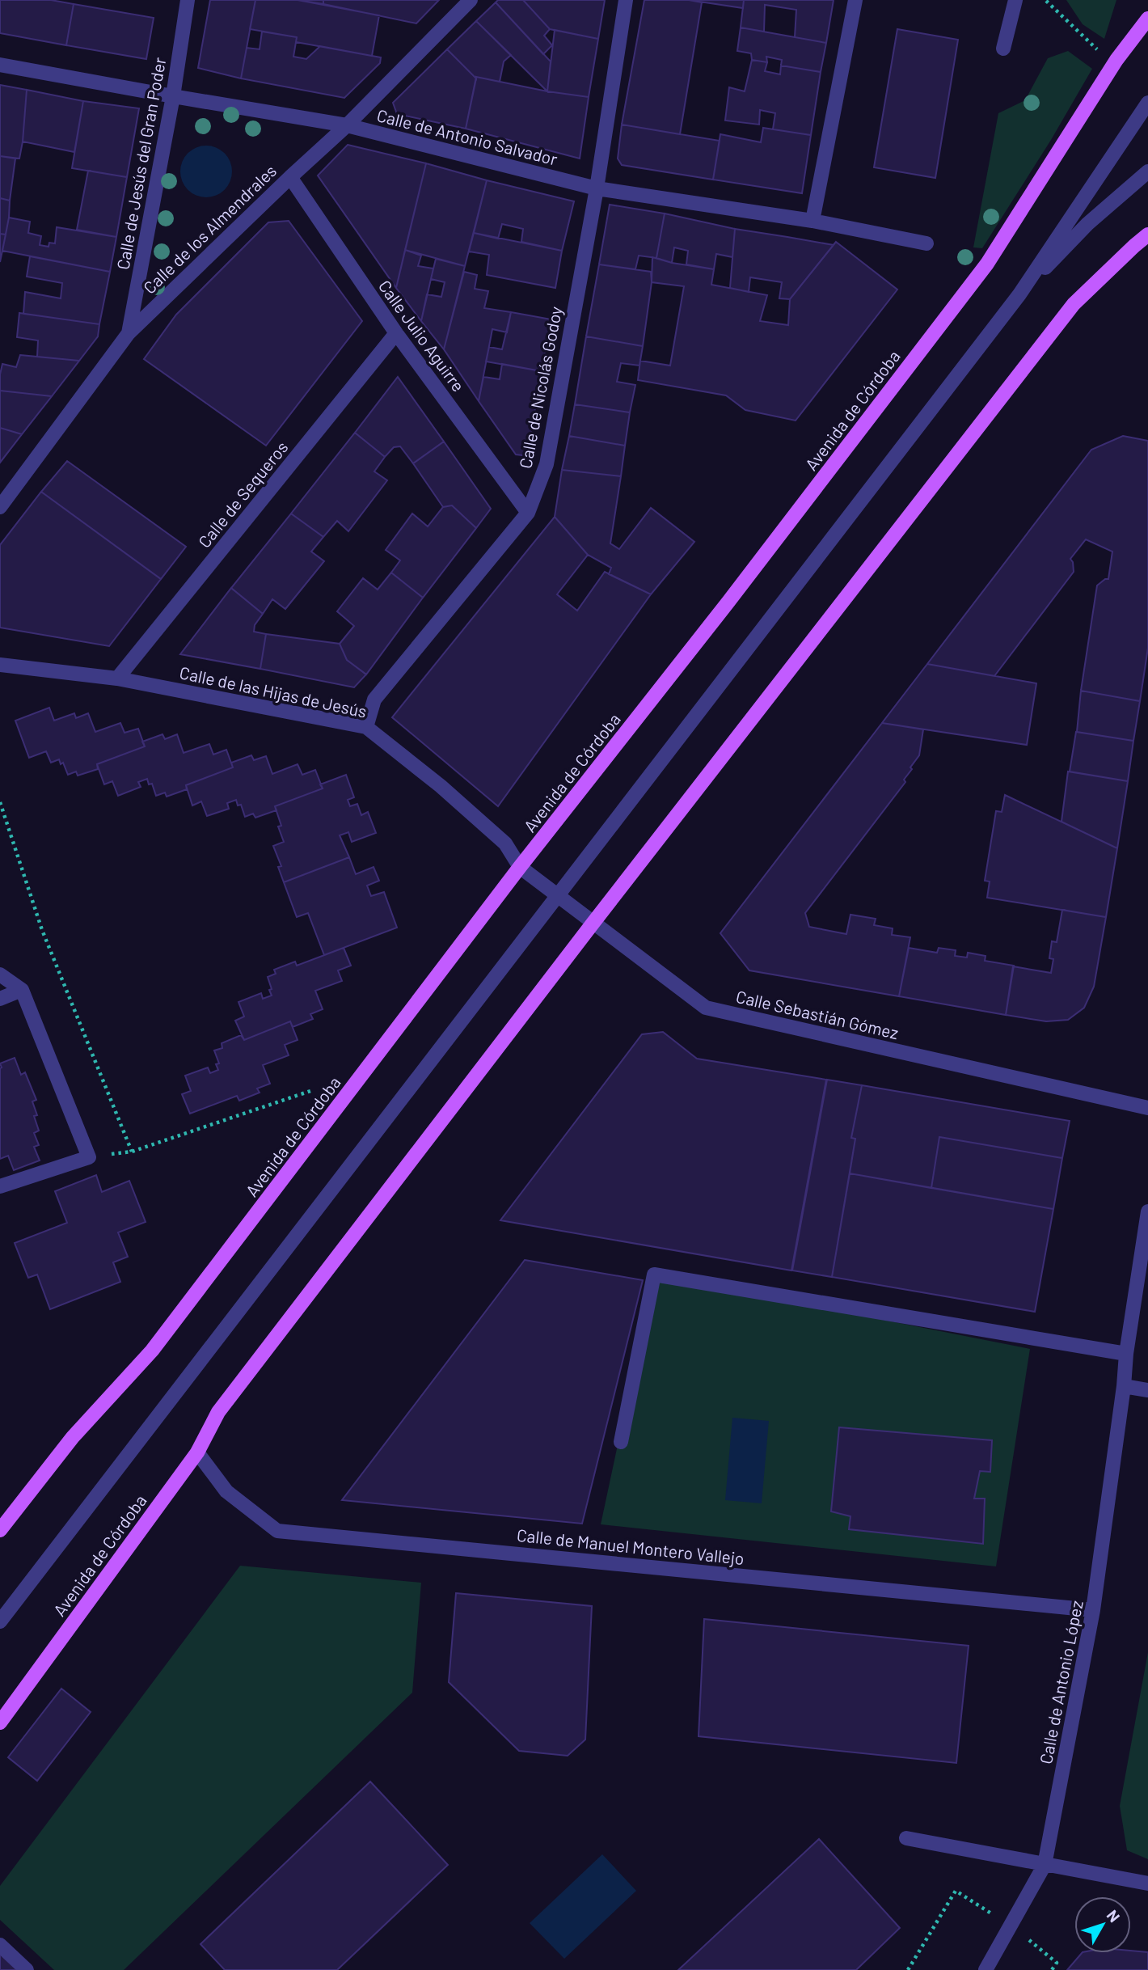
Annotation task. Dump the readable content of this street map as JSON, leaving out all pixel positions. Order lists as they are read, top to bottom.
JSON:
{
  "streets": {
    "main road": ["Avenida de Córdoba"],
    "street": [
      "Calle de Antonio Salvador",
      "Calle de Jesús del Gran Poder",
      "Calle de los Almendrales",
      "Calle Julio Aguirre",
      "Calle de Nicolás Godoy",
      "Calle de Sequeros",
      "Calle de las Hijas de Jesús",
      "Calle Sebastián Gómez",
      "Calle de Manuel Montero Vallejo",
      "Calle de Antonio López"
    ]
  },
  "crossings": [
    ["Calle de Antonio Salvador", "Calle de Jesús del Gran Poder"],
    ["Calle de Antonio Salvador", "Calle de los Almendrales"],
    ["Calle de Antonio Salvador", "Calle de Nicolás Godoy"],
    ["Calle de Jesús del Gran Poder", "Calle de los Almendrales"],
    ["Calle de los Almendrales", "Calle Julio Aguirre"],
    ["Calle Julio Aguirre", "Calle de Nicolás Godoy"],
    ["Calle Julio Aguirre", "Calle de Sequeros"],
    ["Calle de Nicolás Godoy", "Calle de las Hijas de Jesús"],
    ["Avenida de Córdoba", "Calle de las Hijas de Jesús"],
    ["Avenida de Córdoba", "Calle Sebastián Gómez"],
    ["Avenida de Córdoba", "Calle de Manuel Montero Vallejo"],
    ["Calle de Sequeros", "Calle de las Hijas de Jesús"],
    ["Calle de las Hijas de Jesús", "Calle Sebastián Gómez"],
    ["Calle de Manuel Montero Vallejo", "Calle de Antonio López"]
  ],
  "north": "top right"
}
